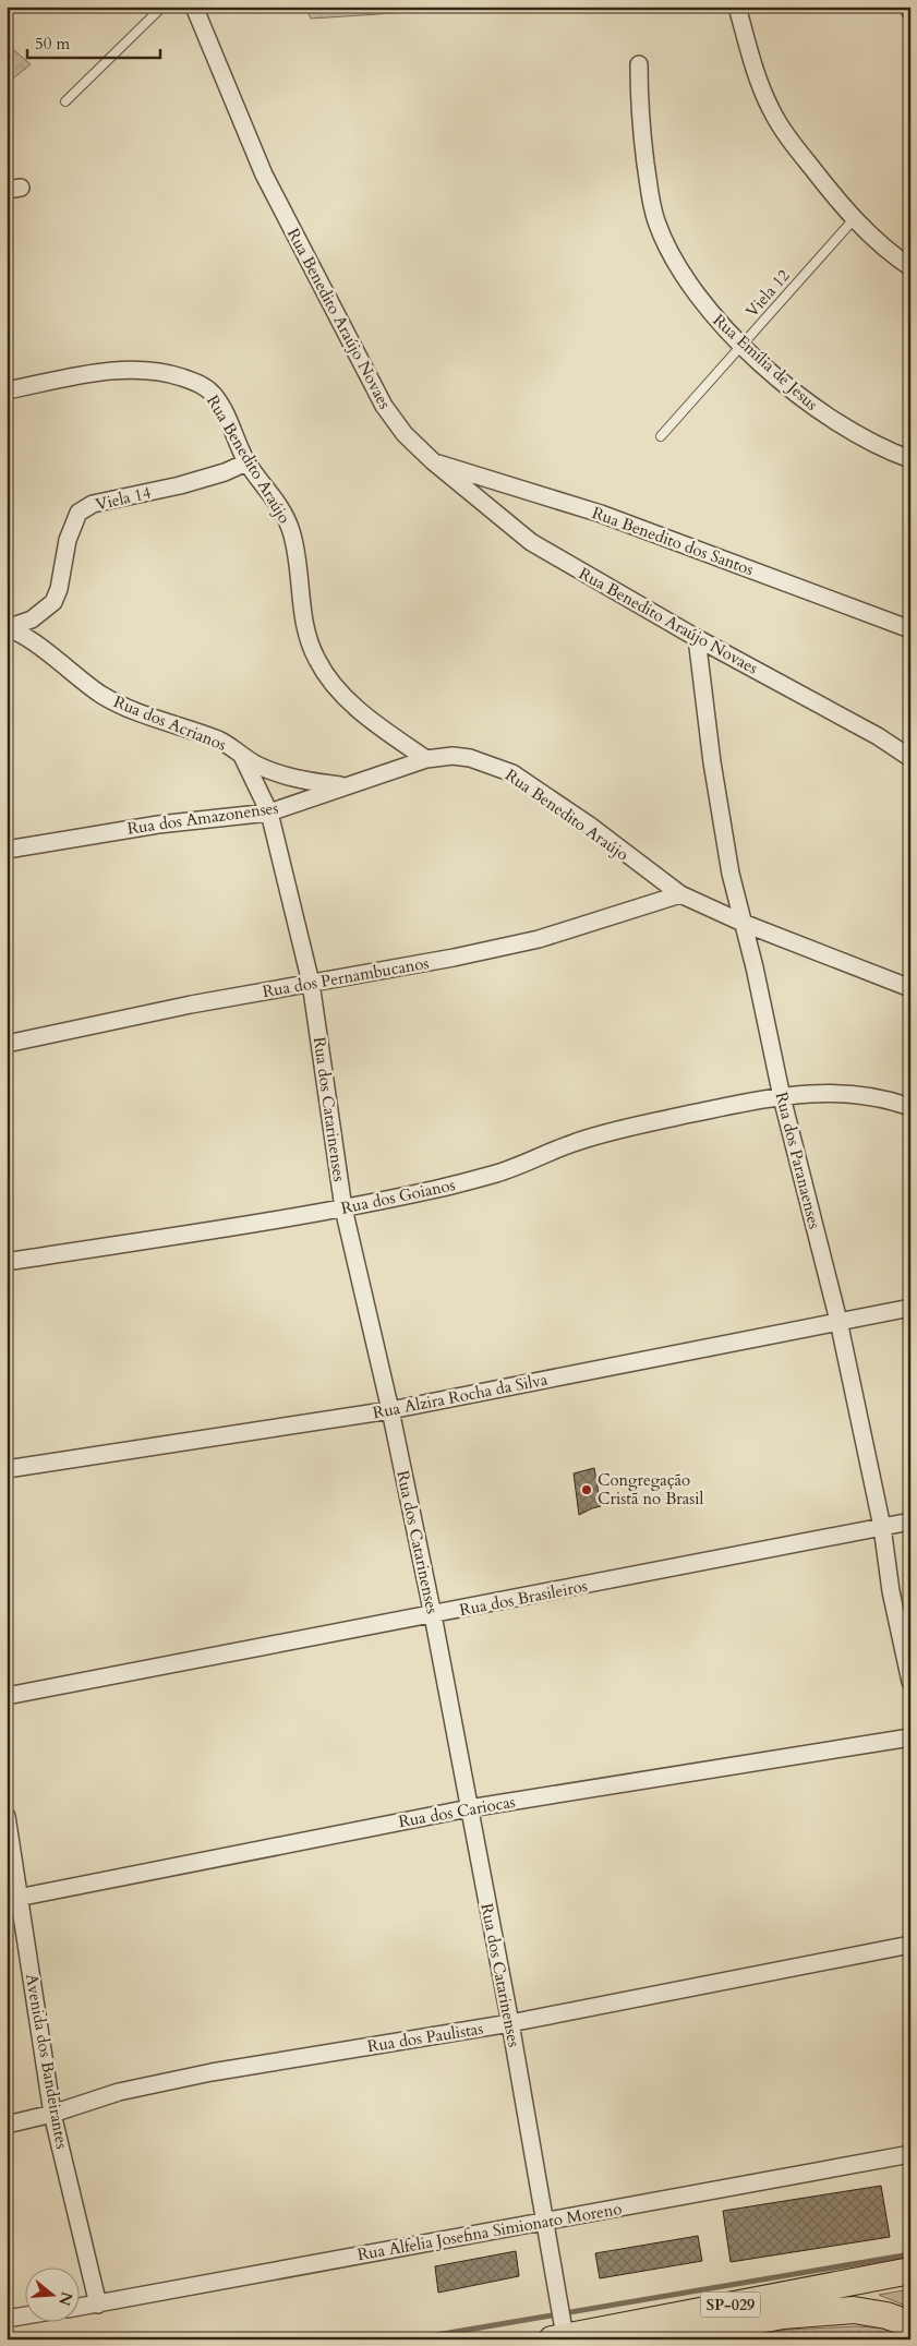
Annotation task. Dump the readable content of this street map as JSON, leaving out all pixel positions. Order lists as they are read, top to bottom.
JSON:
{
  "streets": {
    "highway": ["SP-029"],
    "street": [
      "Rua Benedito Araújo Novaes",
      "Rua Emília de Jesus",
      "Rua Benedito Araújo",
      "Viela 14",
      "Rua Benedito dos Santos",
      "Rua dos Acrianos",
      "Rua dos Amazonenses",
      "Rua dos Pernambucanos",
      "Rua dos Catarinenses",
      "Rua dos Paranaenses",
      "Rua dos Goianos",
      "Rua Alzira Rocha da Silva",
      "Rua dos Brasileiros",
      "Rua dos Cariocas",
      "Rua dos Paulistas",
      "Avenida dos Bandeirantes",
      "Rua Alfelia Josefina Simionato Moreno"
    ],
    "lane": ["Viela 12"]
  },
  "crossings": [
    ["Viela 12", "Rua Emília de Jesus"],
    ["Rua Benedito Araújo Novaes", "Rua Benedito dos Santos"],
    ["Rua Benedito Araújo Novaes", "Rua dos Paranaenses"],
    ["Rua Benedito Araújo", "Viela 14"],
    ["Rua Benedito Araújo", "Rua dos Amazonenses"],
    ["Rua Benedito Araújo", "Rua dos Pernambucanos"],
    ["Rua Benedito Araújo", "Rua dos Paranaenses"],
    ["Viela 14", "Rua dos Acrianos"],
    ["Rua dos Acrianos", "Rua dos Amazonenses"],
    ["Rua dos Acrianos", "Rua dos Catarinenses"],
    ["Rua dos Amazonenses", "Rua dos Catarinenses"],
    ["Rua dos Pernambucanos", "Rua dos Catarinenses"],
    ["Rua dos Catarinenses", "Rua dos Goianos"],
    ["Rua dos Catarinenses", "Rua Alzira Rocha da Silva"],
    ["Rua dos Catarinenses", "Rua dos Brasileiros"],
    ["Rua dos Catarinenses", "Rua dos Cariocas"],
    ["Rua dos Catarinenses", "Rua dos Paulistas"],
    ["Rua dos Catarinenses", "Rua Alfelia Josefina Simionato Moreno"],
    ["Rua dos Catarinenses", "SP-029"],
    ["Rua dos Paranaenses", "Rua dos Goianos"],
    ["Rua dos Paranaenses", "Rua Alzira Rocha da Silva"],
    ["Rua dos Paranaenses", "Rua dos Brasileiros"],
    ["Rua dos Cariocas", "Avenida dos Bandeirantes"],
    ["Rua dos Paulistas", "Avenida dos Bandeirantes"],
    ["Avenida dos Bandeirantes", "Rua Alfelia Josefina Simionato Moreno"]
  ],
  "places": ["Congregação Cristã no Brasil"],
  "scale_bar": "50 m",
  "north": "right"
}
